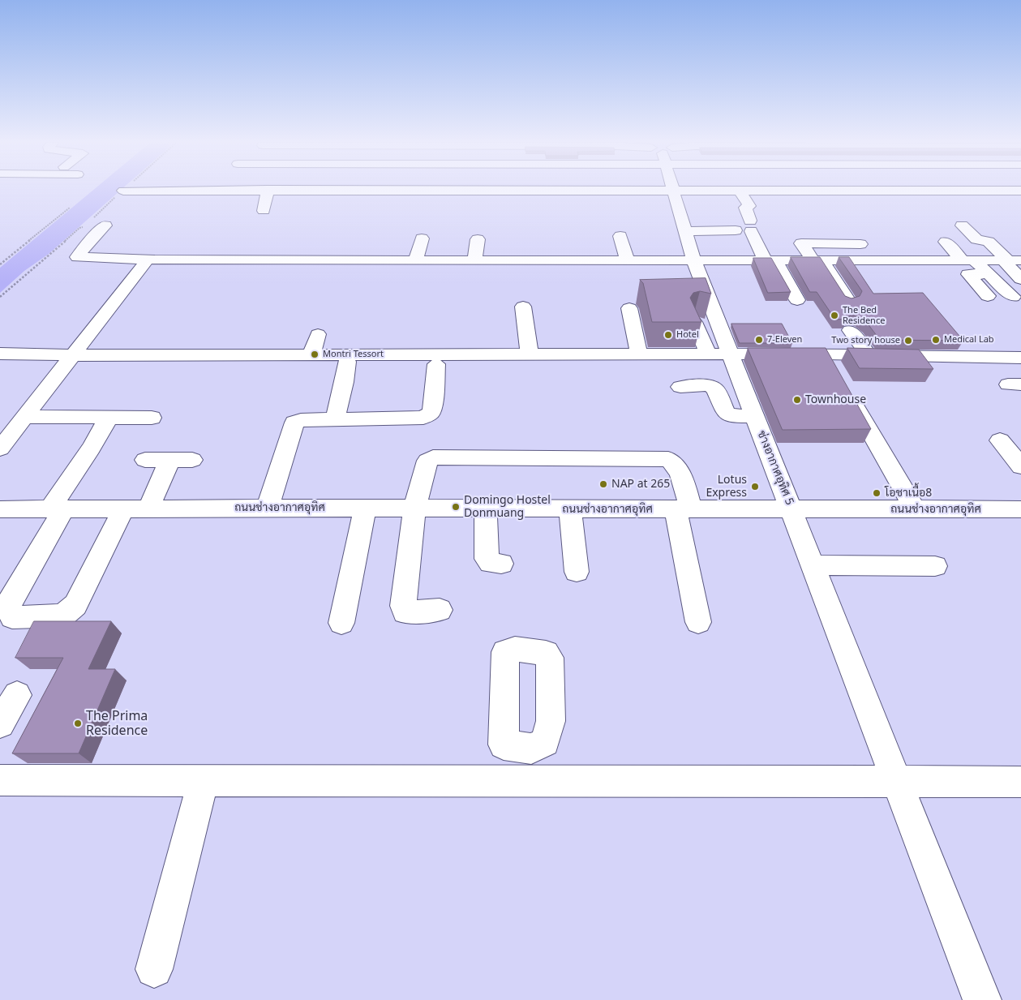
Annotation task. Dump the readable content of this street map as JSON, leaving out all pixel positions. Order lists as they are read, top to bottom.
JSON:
{
  "streets": {
    "street": ["ช่างอากาศอุทิศ 5", "ถนนช่างอากาศอุทิศ"]
  },
  "crossings": [
    ["ช่างอากาศอุทิศ 5", "ถนนช่างอากาศอุทิศ"]
  ],
  "places": [
    "The Bed Residence",
    "Hotel",
    "7-Eleven",
    "Medical Lab",
    "Two story house",
    "Montri Tessort",
    "Townhouse",
    "NAP at 265",
    "Lotus Express",
    "โอชาเนื้อ8",
    "Domingo Hostel Donmuang",
    "The Prima Residence"
  ]
}
